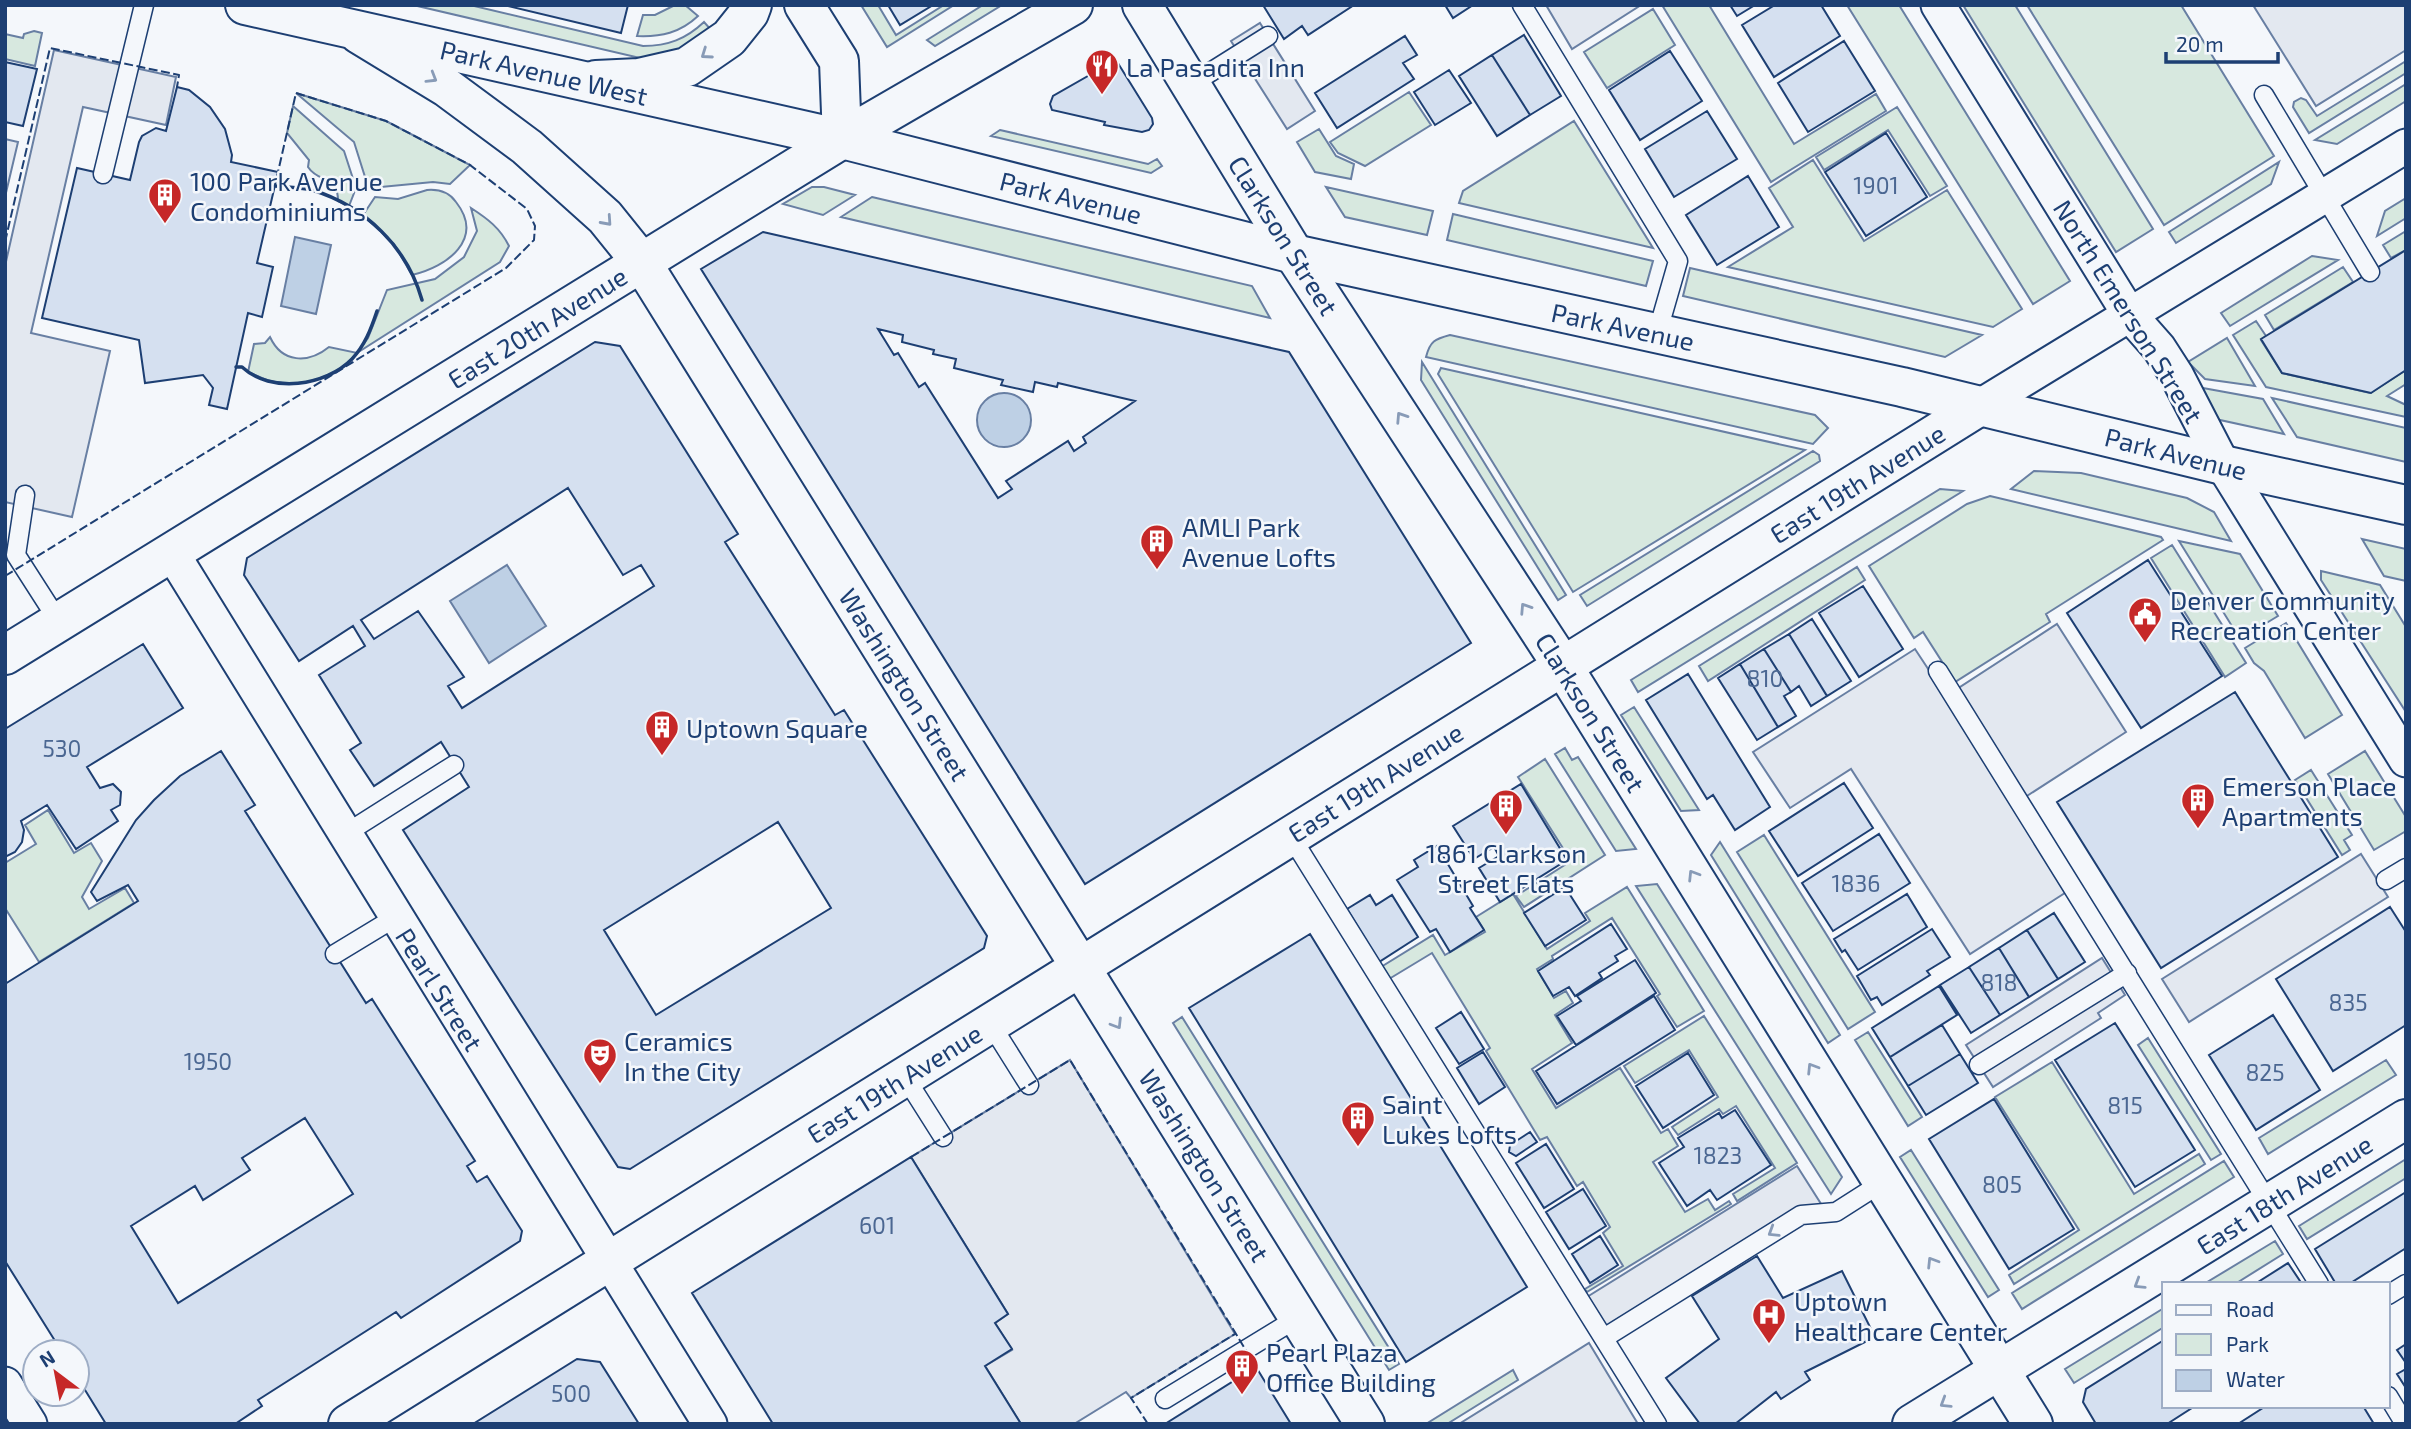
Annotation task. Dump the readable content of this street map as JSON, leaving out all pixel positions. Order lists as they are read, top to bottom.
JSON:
{
  "streets": {
    "street": [
      "Park Avenue West",
      "Park Avenue",
      "Clarkson Street",
      "North Emerson Street",
      "East 20th Avenue",
      "East 19th Avenue",
      "Washington Street",
      "Pearl Street",
      "East 18th Avenue"
    ]
  },
  "crossings": [
    ["Park Avenue West", "Park Avenue"],
    ["Park Avenue West", "East 20th Avenue"],
    ["Park Avenue West", "Washington Street"],
    ["Park Avenue", "Clarkson Street"],
    ["Park Avenue", "North Emerson Street"],
    ["Park Avenue", "East 20th Avenue"],
    ["Park Avenue", "East 19th Avenue"],
    ["Clarkson Street", "East 19th Avenue"],
    ["Clarkson Street", "East 18th Avenue"],
    ["North Emerson Street", "East 19th Avenue"],
    ["East 20th Avenue", "Washington Street"],
    ["East 20th Avenue", "Pearl Street"],
    ["East 19th Avenue", "Washington Street"],
    ["East 19th Avenue", "Pearl Street"]
  ],
  "one_way": ["Clarkson Street", "Washington Street", "East 18th Avenue"],
  "places": {
    "restaurant": ["La Pasadita Inn"],
    "building": [
      "100 Park Avenue Condominiums",
      "AMLI Park Avenue Lofts",
      "Uptown Square",
      "Emerson Place Apartments",
      "1861 Clarkson Street Flats",
      "Saint Lukes Lofts",
      "Pearl Plaza Office Building"
    ],
    "public building": ["Denver Community Recreation Center"],
    "theatre": ["Ceramics In the City"],
    "hospital": ["Uptown Healthcare Center"]
  },
  "house_numbers": [
    "1901",
    "810",
    "530",
    "1836",
    "818",
    "835",
    "1950",
    "825",
    "815",
    "1823",
    "805",
    "601",
    "500"
  ],
  "legend": ["Road", "Park", "Water"],
  "scale_bar": "20 m",
  "north": "top left"
}
